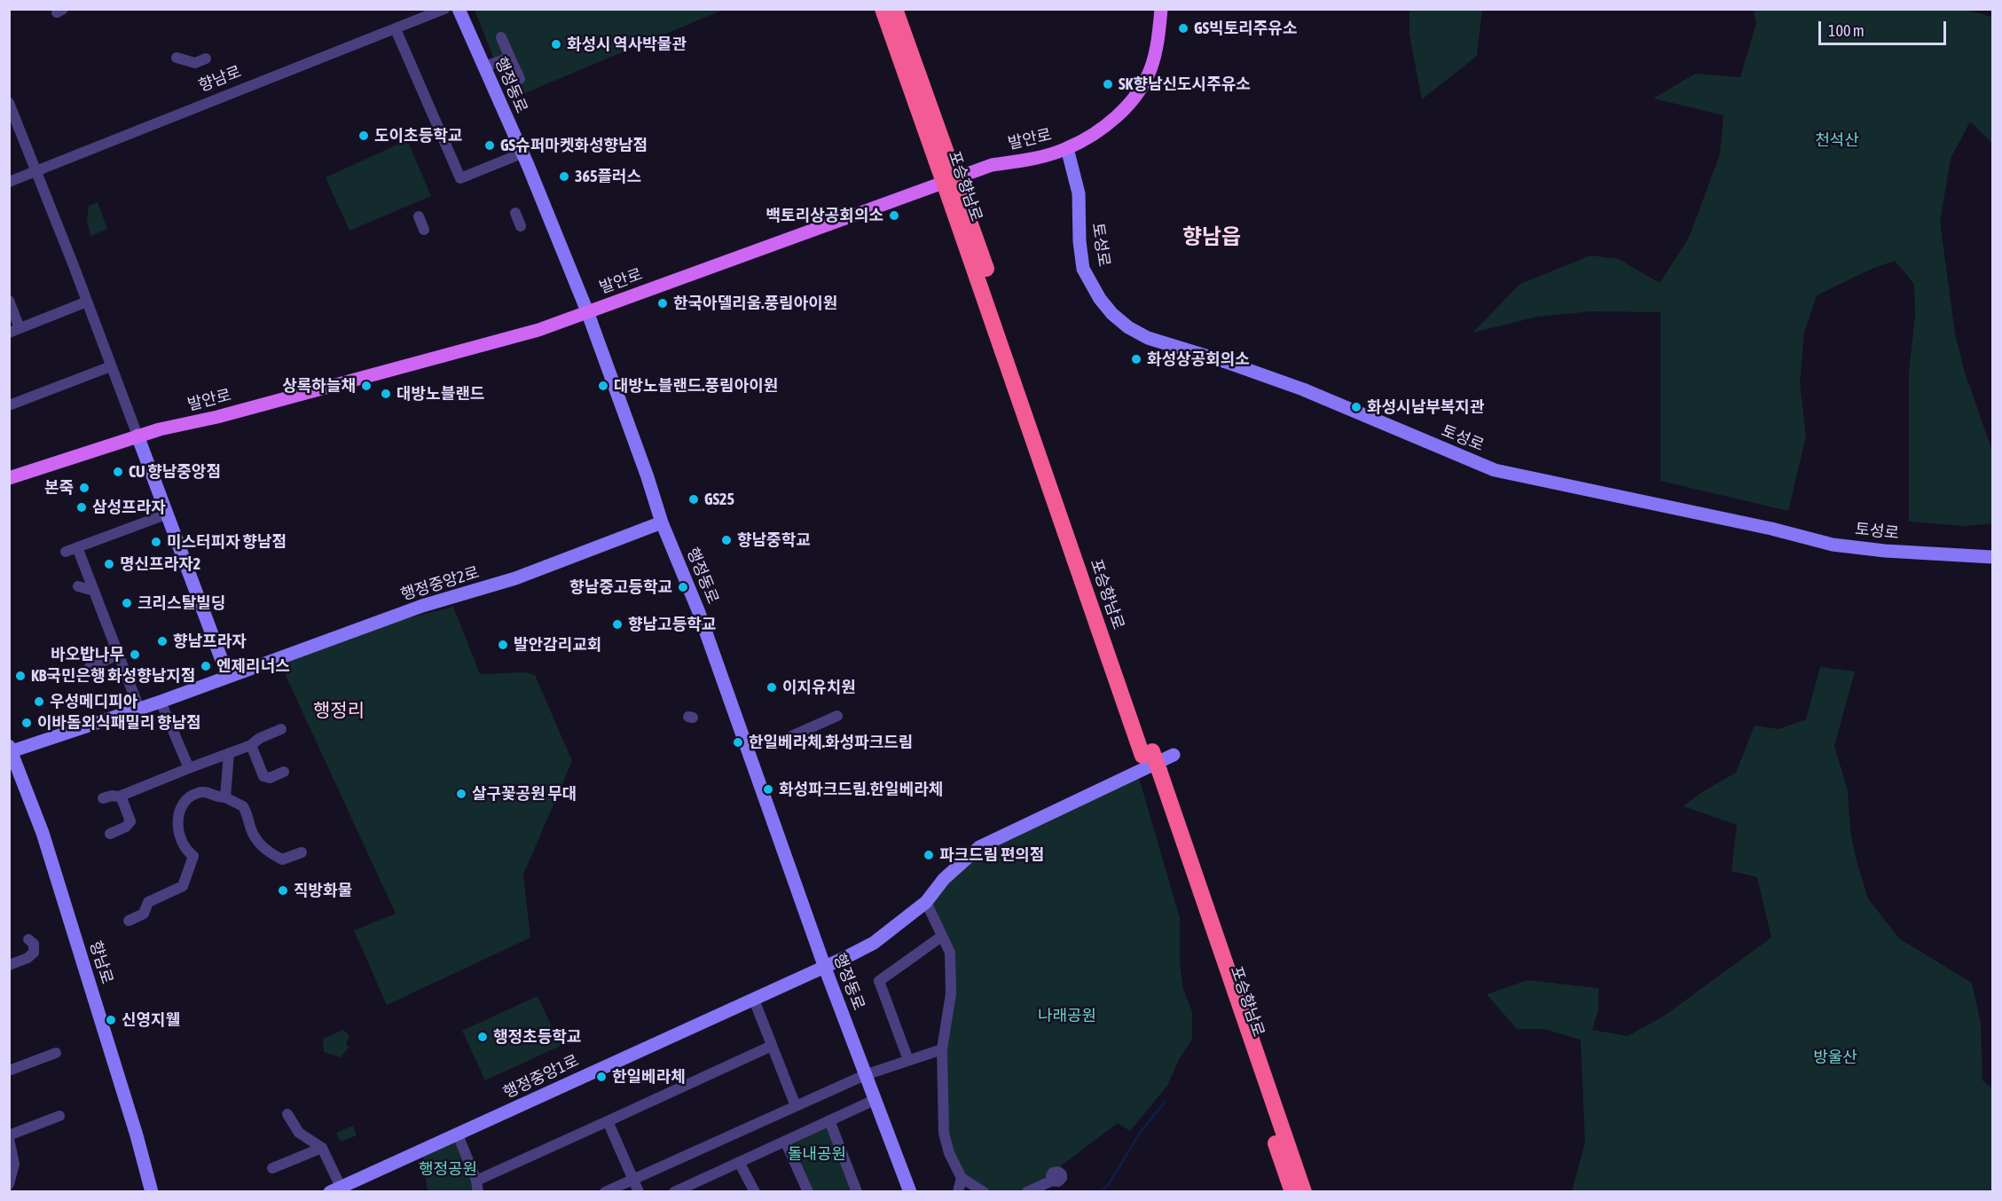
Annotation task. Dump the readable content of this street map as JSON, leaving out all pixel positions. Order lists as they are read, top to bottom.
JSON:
{
  "streets": {
    "highway": ["포승향남로"],
    "main road": ["발안로"],
    "street": [
      "향남로",
      "행정동로",
      "토성로",
      "행정중앙2로",
      "행정중앙1로"
    ]
  },
  "crossings": [
    ["향남로", "행정중앙2로"],
    ["행정동로", "발안로"],
    ["행정동로", "행정중앙2로"],
    ["행정동로", "행정중앙1로"],
    ["발안로", "토성로"]
  ],
  "districts": ["향남읍", "행정리"],
  "parks": [
    "천석산",
    "나래공원",
    "방울산",
    "돌내공원",
    "행정공원"
  ],
  "places": [
    "GS빅토리주유소",
    "화성시 역사박물관",
    "SK향남신도시주유소",
    "도이초등학교",
    "GS슈퍼마켓화성향남점",
    "365플러스",
    "백토리상공회의소",
    "한국아델리움.풍림아이원",
    "화성상공회의소",
    "상록하늘채",
    "대방노블랜드.풍림아이원",
    "대방노블랜드",
    "화성시남부복지관",
    "CU 향남중앙점",
    "본죽",
    "GS25",
    "삼성프라자",
    "향남중학교",
    "미스터피자 향남점",
    "명신프라자2",
    "향남중고등학교",
    "크리스탈빌딩",
    "향남고등학교",
    "향남프라자",
    "발안감리교회",
    "바오밥나무",
    "엔제리너스",
    "KB국민은행 화성향남지점",
    "이지유치원",
    "우성메디피아",
    "이바돔외식패밀리 향남점",
    "한일베라체.화성파크드림",
    "화성파크드림.한일베라체",
    "살구꽃공원 무대",
    "파크드림 편의점",
    "직방화물",
    "신영지웰",
    "행정초등학교",
    "한일베라체"
  ],
  "scale_bar": "100 m"
}
